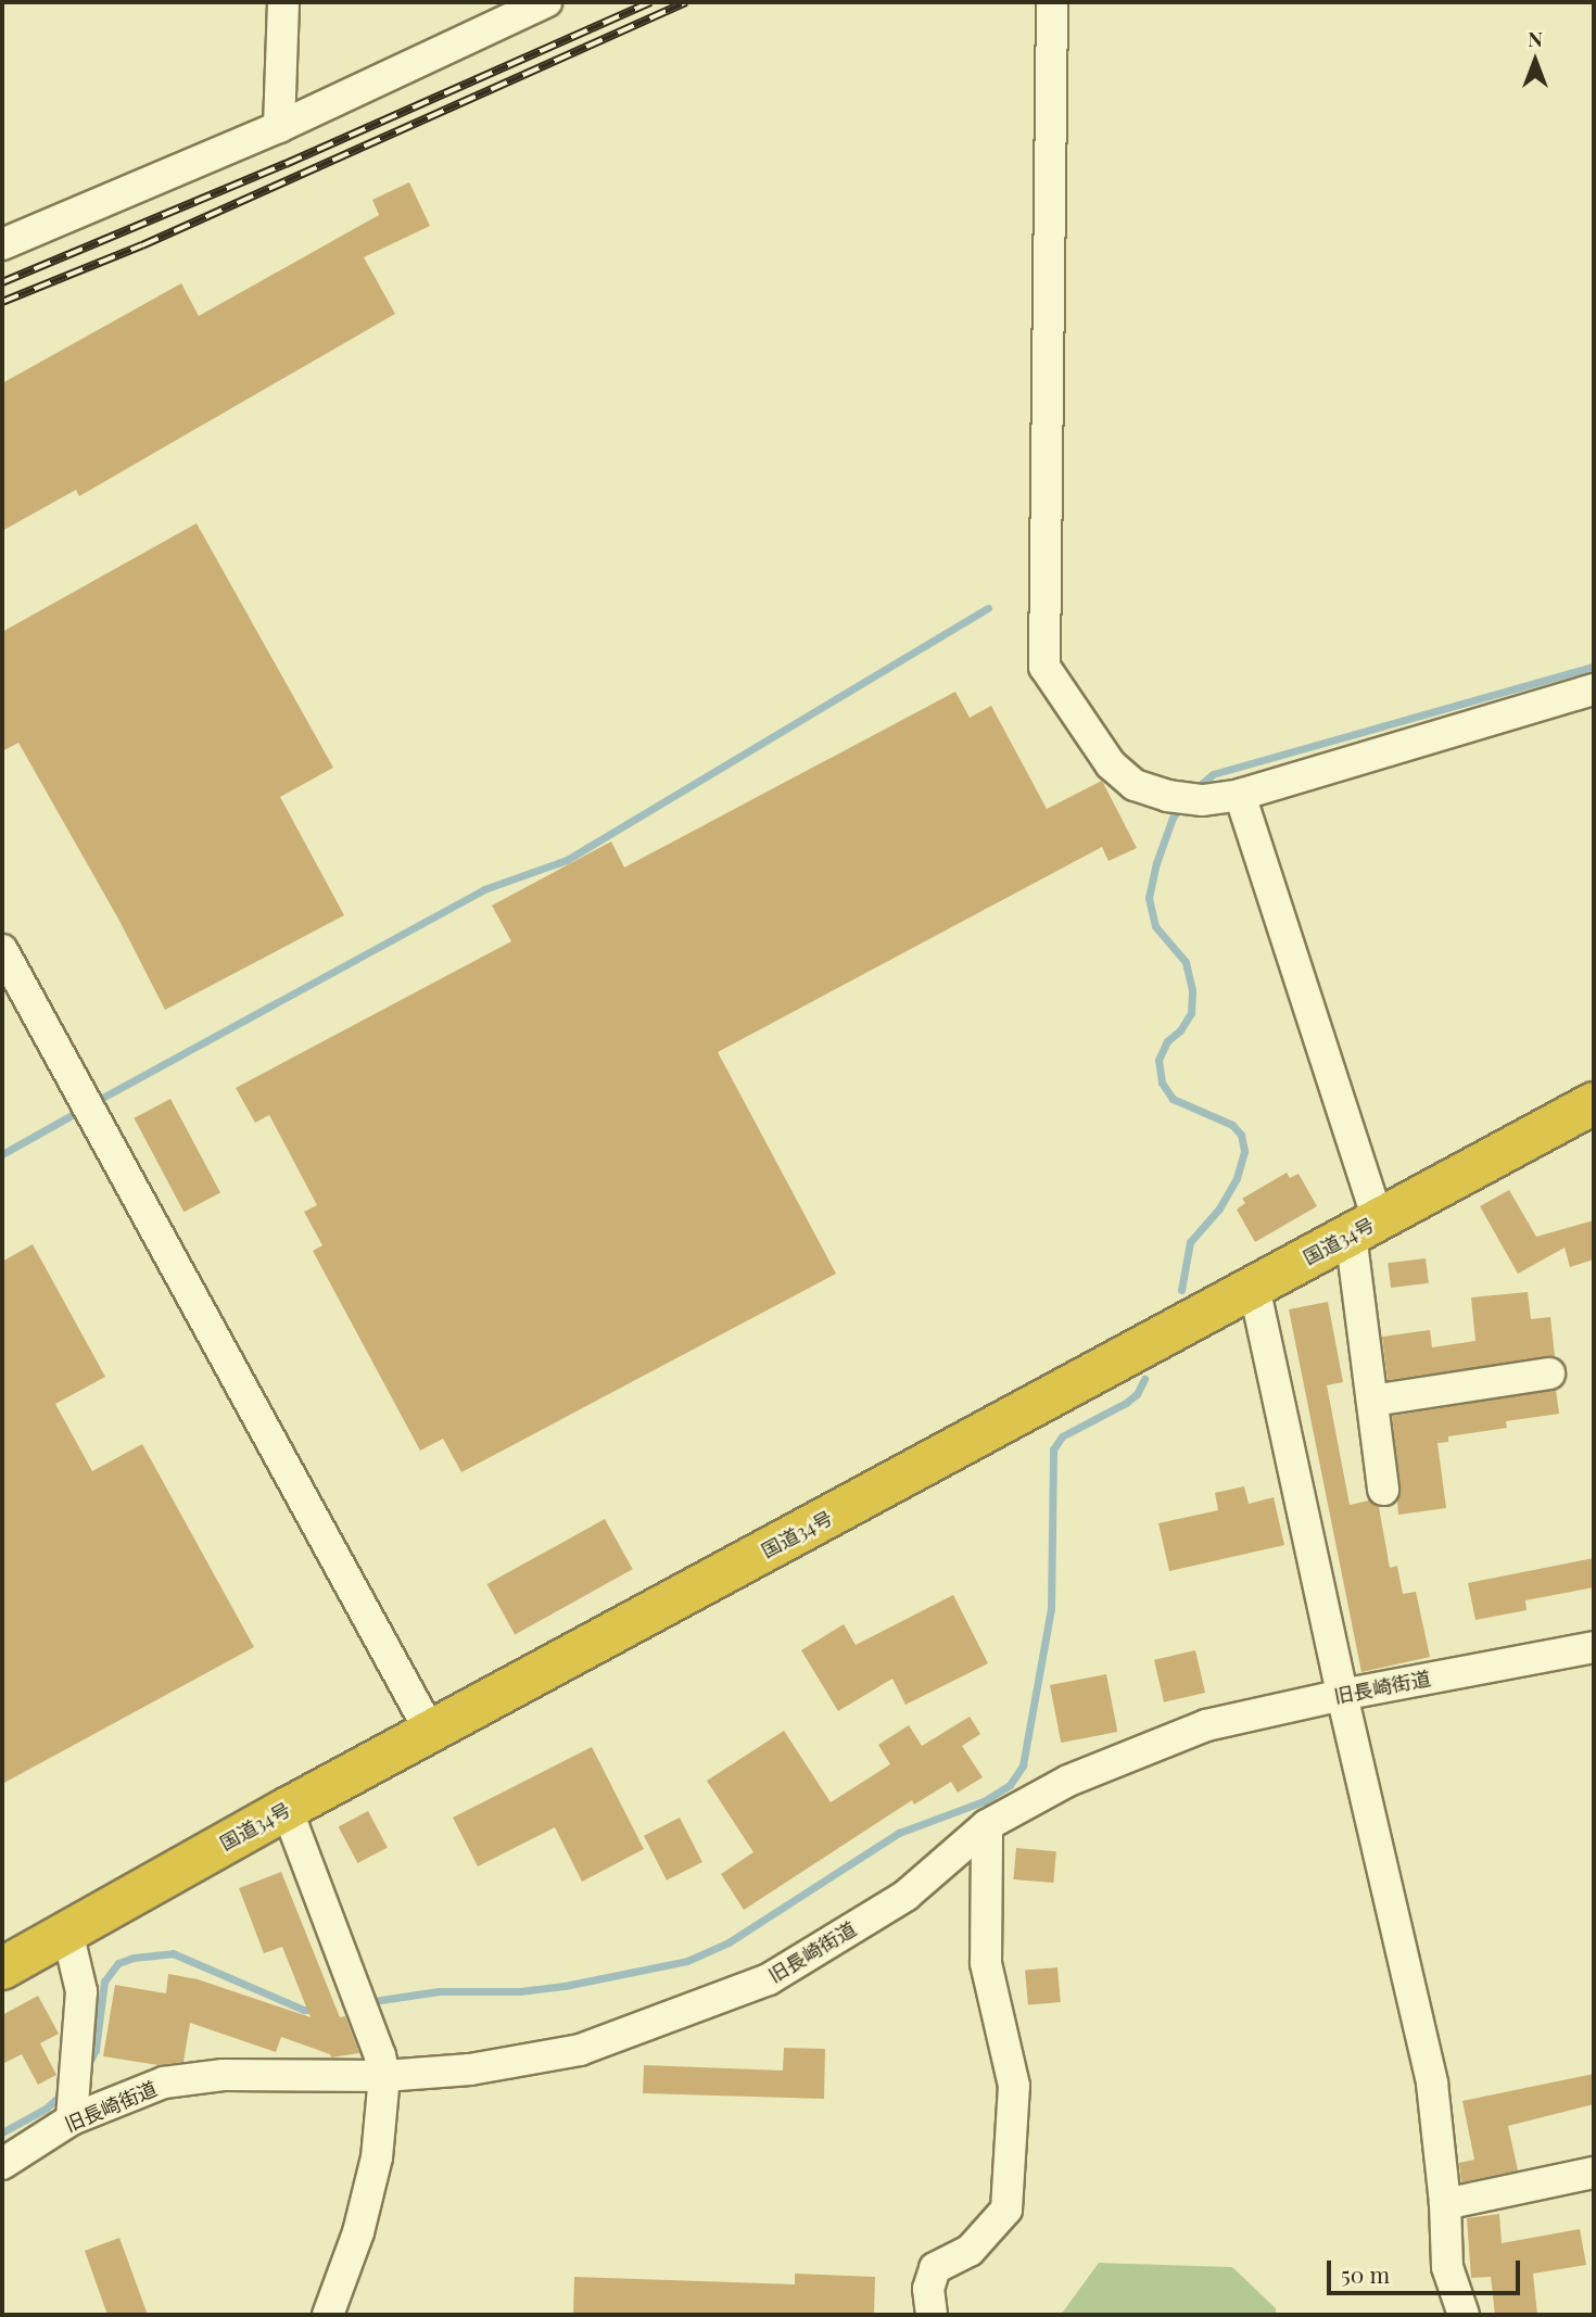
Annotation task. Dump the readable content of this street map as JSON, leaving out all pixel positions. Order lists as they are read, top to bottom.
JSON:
{
  "streets": {
    "highway": ["国道34号"],
    "street": ["旧長崎街道"]
  },
  "scale_bar": "50 m",
  "north": "top"
}
